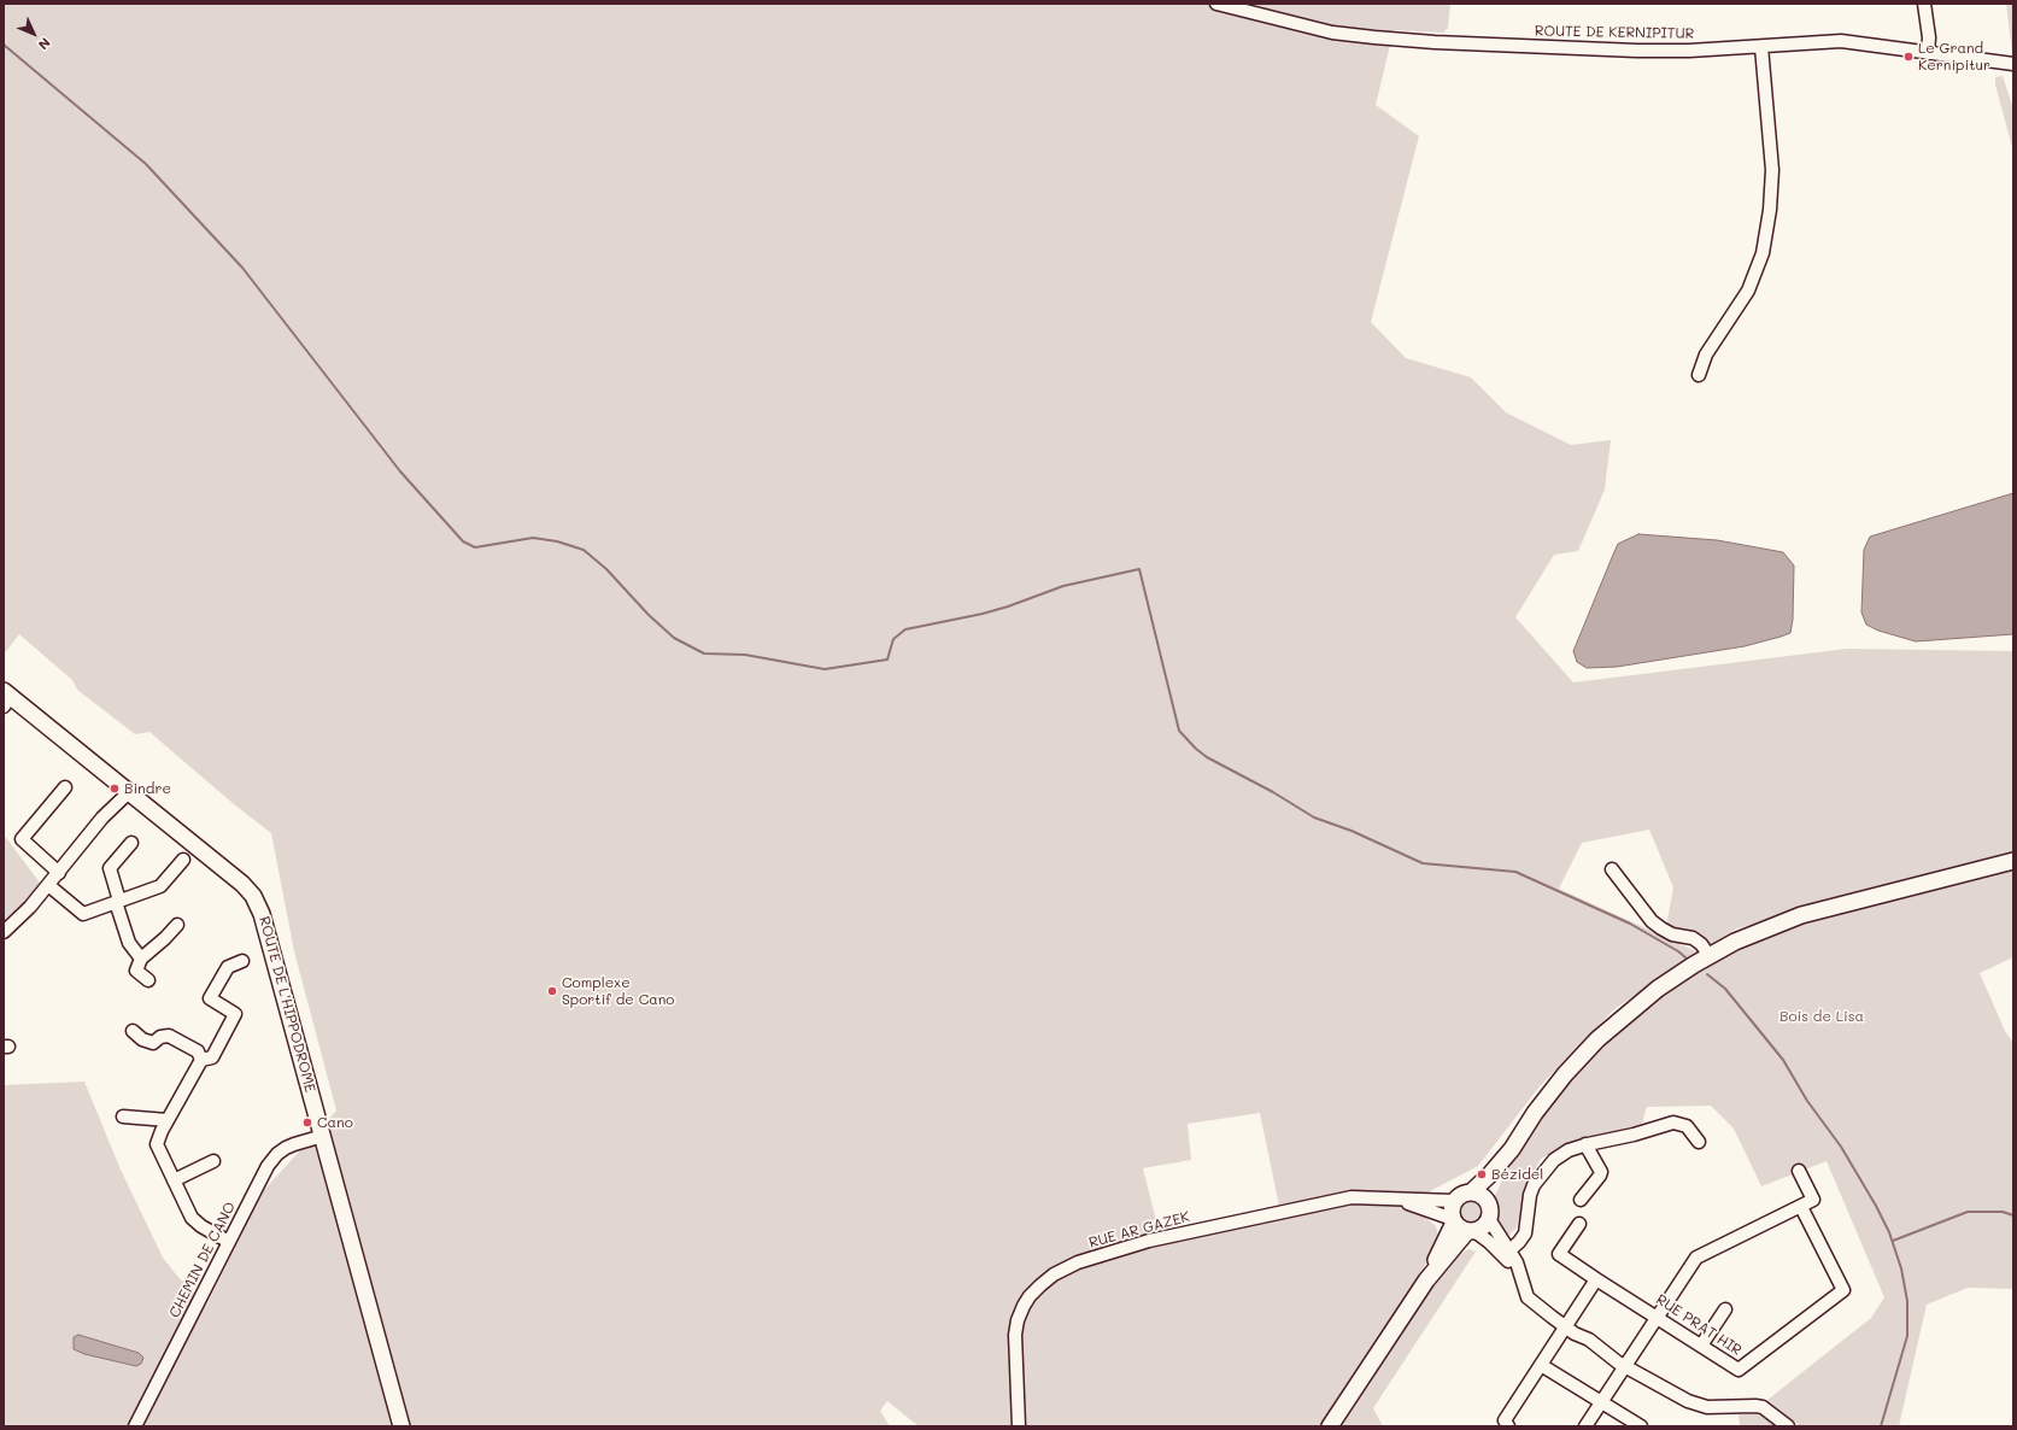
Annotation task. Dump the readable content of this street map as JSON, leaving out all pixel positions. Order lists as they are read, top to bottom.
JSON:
{
  "streets": {
    "main road": ["ROUTE DE L'HIPPODROME"],
    "street": [
      "ROUTE DE KERNIPITUR",
      "RUE AR GAZEK",
      "CHEMIN DE CANO",
      "RUE PRAT HIR"
    ]
  },
  "crossings": [
    ["ROUTE DE L'HIPPODROME", "CHEMIN DE CANO"]
  ],
  "parks": ["Bois de Lisa"],
  "places": [
    "Le Grand Kernipitur",
    "Bindre",
    "Complexe Sportif de Cano",
    "Cano",
    "Bézidel"
  ],
  "north": "bottom right"
}
